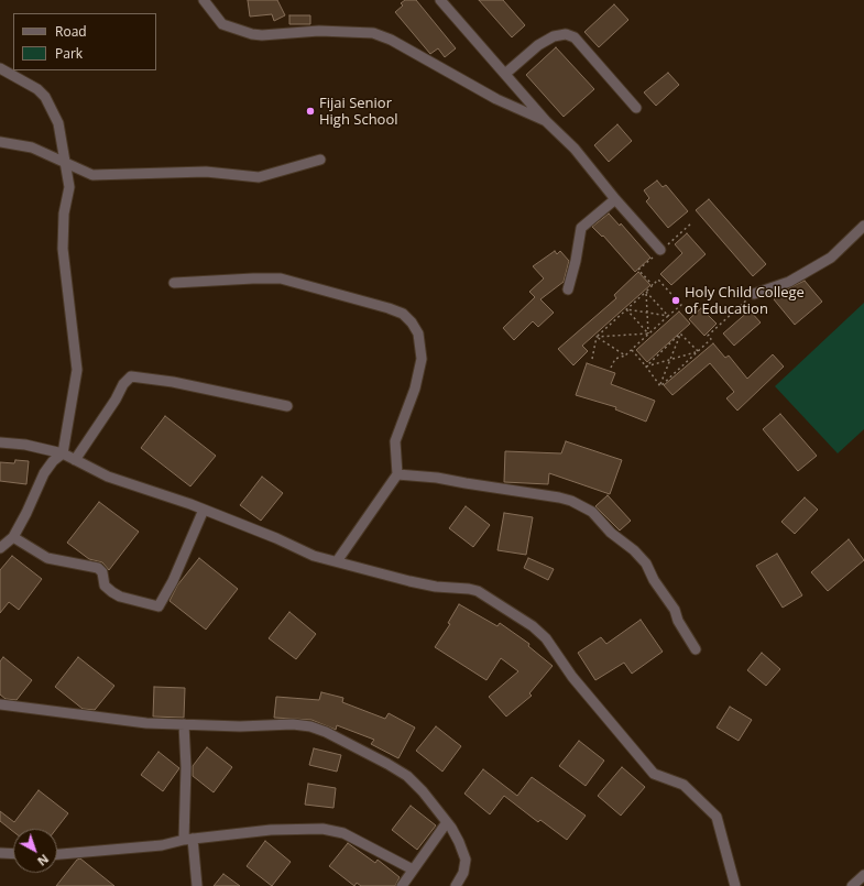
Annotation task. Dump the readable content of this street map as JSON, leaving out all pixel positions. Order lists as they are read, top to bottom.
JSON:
{
  "places": ["Fijai Senior High School", "Holy Child College of Education"],
  "legend": ["Road", "Park"],
  "north": "bottom right"
}
